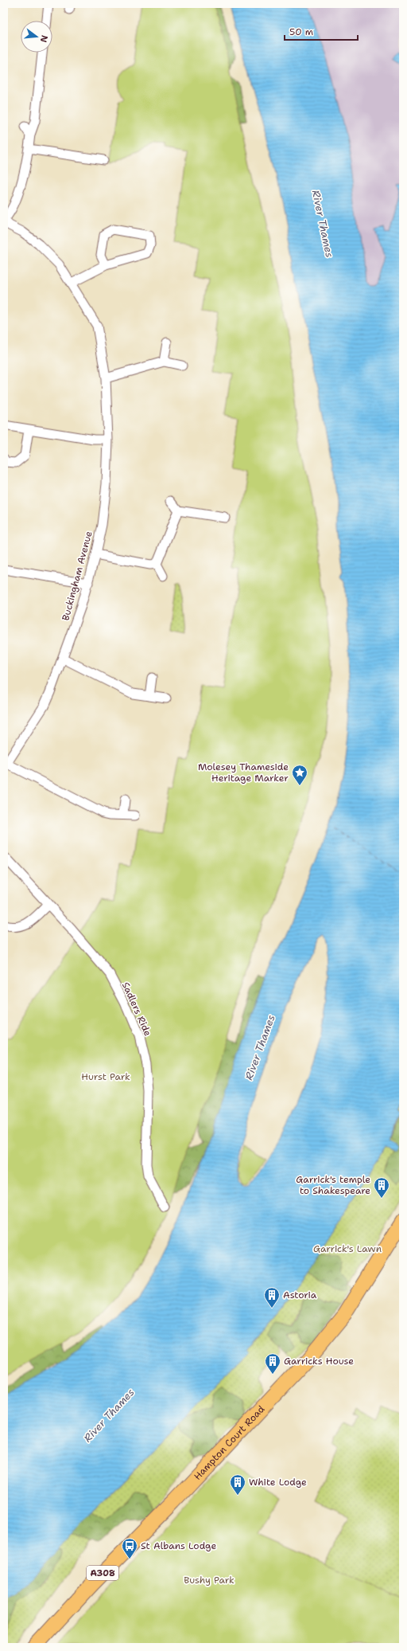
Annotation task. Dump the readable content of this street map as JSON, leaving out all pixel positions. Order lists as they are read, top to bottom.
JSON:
{
  "streets": {
    "highway": ["Hampton Court Road", "A308"],
    "street": ["Buckingham Avenue", "Sadlers Ride"]
  },
  "water": ["River Thames"],
  "parks": ["Hurst Park", "Garrick's Lawn", "Bushy Park"],
  "places": {
    "place": ["Molesey Thameside Heritage Marker"],
    "building": [
      "Garrick's temple to Shakespeare",
      "Astoria",
      "Garricks House",
      "White Lodge"
    ],
    "bus stop": ["St Albans Lodge"]
  },
  "scale_bar": "50 m",
  "north": "right"
}
